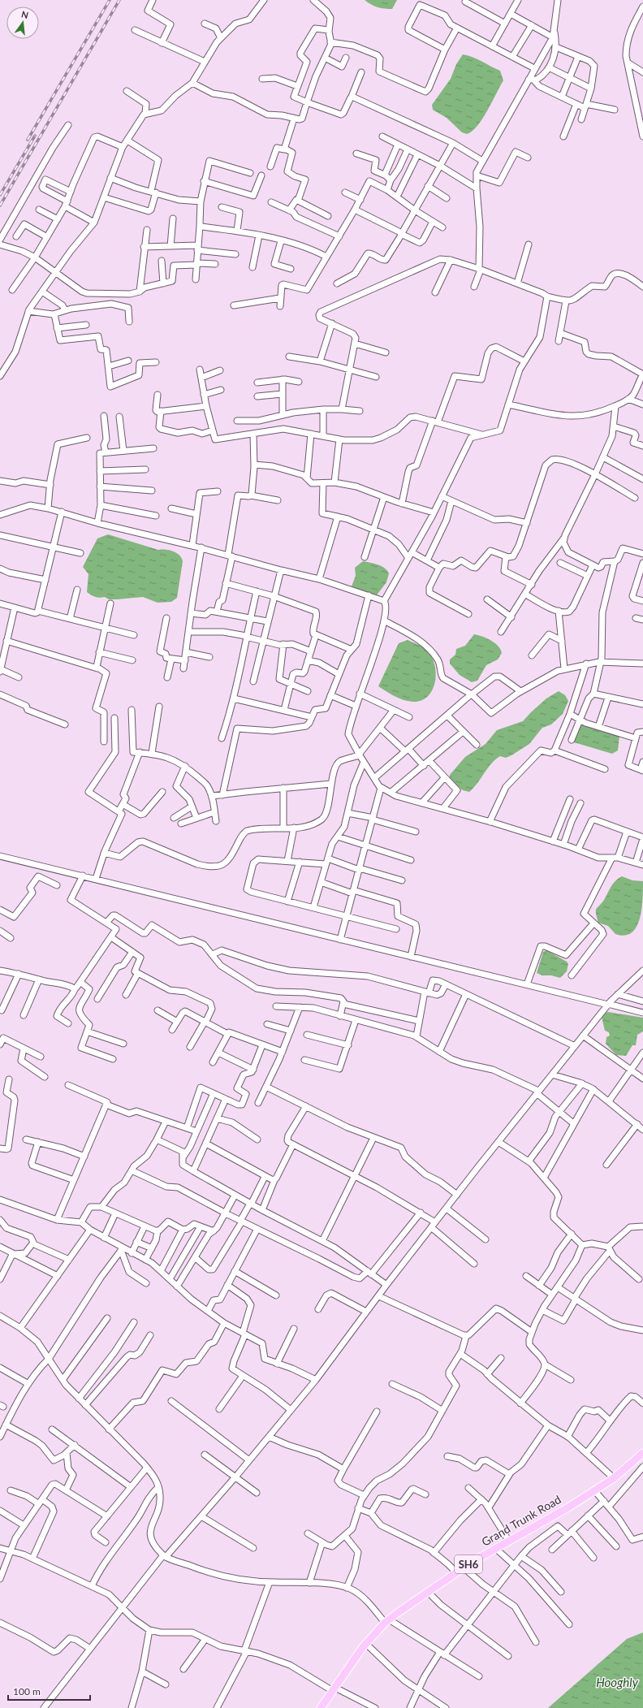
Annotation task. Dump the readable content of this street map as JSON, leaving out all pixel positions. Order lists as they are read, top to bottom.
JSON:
{
  "streets": {
    "main road": ["Grand Trunk Road", "SH6"]
  },
  "water": ["Hooghly"],
  "scale_bar": "100 m",
  "north": "top"
}
